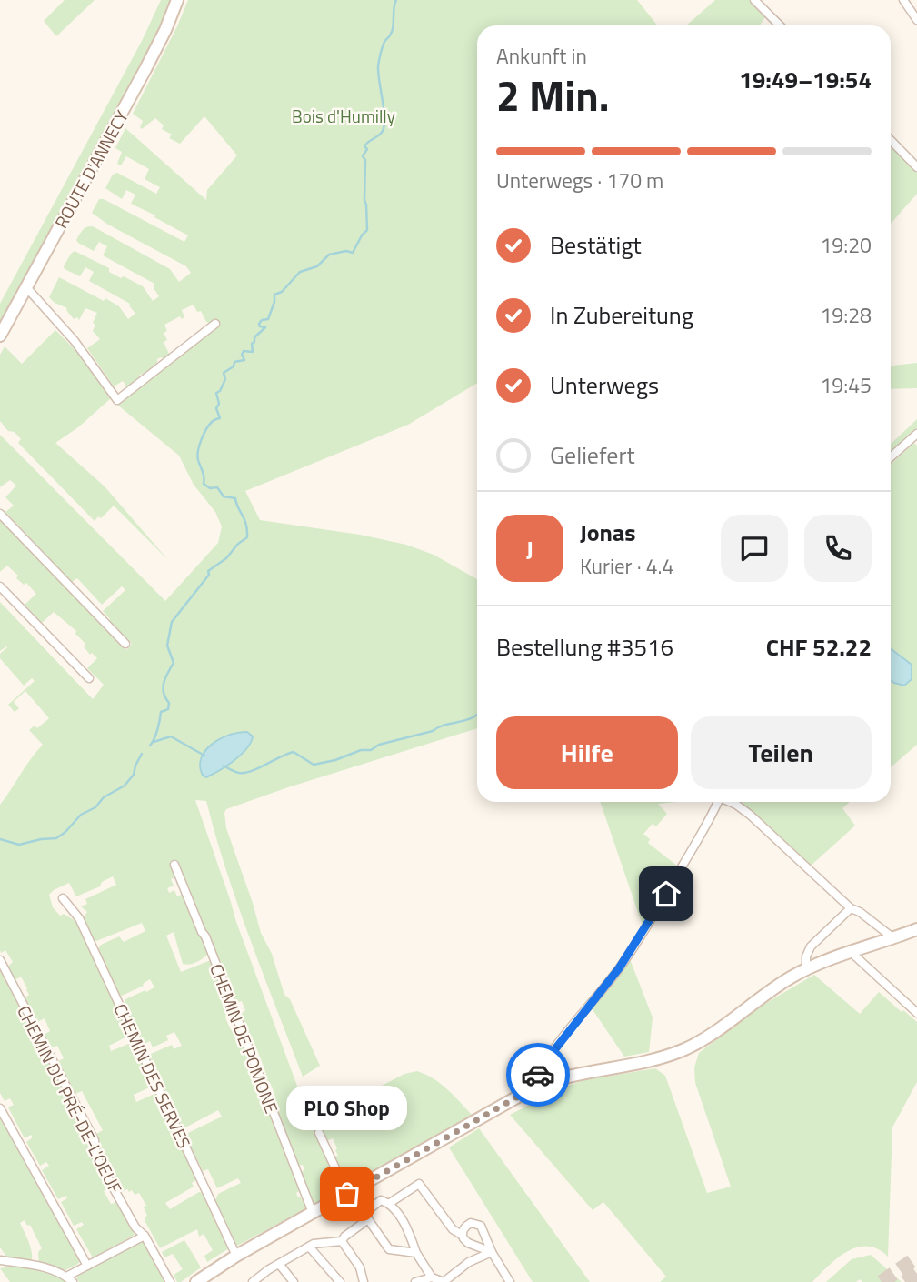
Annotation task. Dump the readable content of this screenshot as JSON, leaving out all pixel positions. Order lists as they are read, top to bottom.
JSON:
{
  "streets": {
    "street": [
      "ROUTE D'ANNECY",
      "CHEMIN DE POMONE",
      "CHEMIN DES SERVES",
      "CHEMIN DU PRÉ-DE-L'OEUF"
    ]
  },
  "parks": ["Bois d'Humilly"],
  "places": ["PLO Shop"],
  "page": {
    "heading": ["2 Min.", "Ankunft in", "19:49–19:54"],
    "panel": [
      "Jonas",
      "Kurier · 4.4",
      "Bestellung #3516",
      "CHF 52.22"
    ],
    "bar": "Unterwegs · 170 m",
    "list": [
      ["Bestätigt", "19:20"],
      ["In Zubereitung", "19:28"],
      ["Unterwegs", "19:45"],
      "Geliefert"
    ],
    "round": "J",
    "buttons": ["Hilfe", "Teilen"],
    "bubble": "PLO Shop"
  }
}
